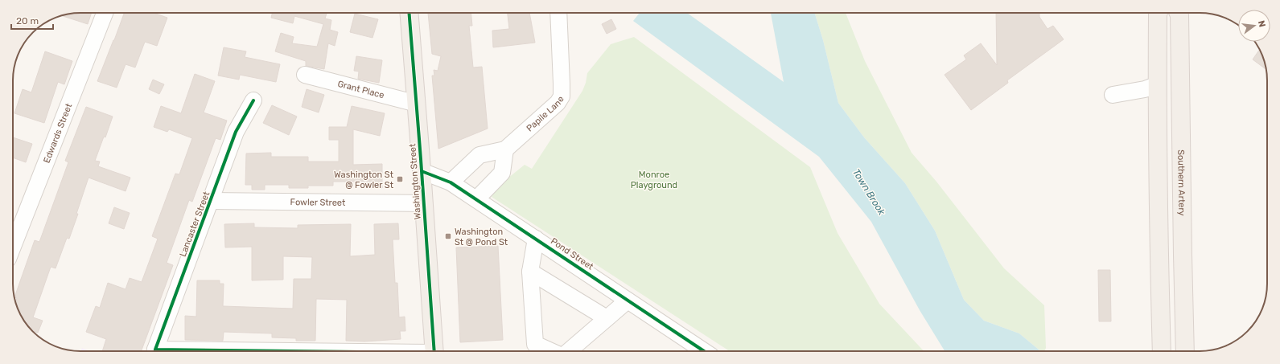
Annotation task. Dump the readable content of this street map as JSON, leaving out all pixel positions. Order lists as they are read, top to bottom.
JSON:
{
  "streets": {
    "main road": ["Washington Street", "Southern Artery"],
    "street": [
      "Grant Place",
      "Papile Lane",
      "Edwards Street",
      "Fowler Street",
      "Lancaster Street",
      "Pond Street"
    ]
  },
  "crossings": [
    ["Grant Place", "Washington Street"],
    ["Papile Lane", "Pond Street"],
    ["Washington Street", "Fowler Street"],
    ["Washington Street", "Pond Street"],
    ["Fowler Street", "Lancaster Street"]
  ],
  "water": ["Town Brook"],
  "parks": ["Monroe Playground"],
  "places": {
    "transit": ["Washington St @ Fowler St", "Washington St @ Pond St"]
  },
  "scale_bar": "20 m",
  "north": "right"
}
